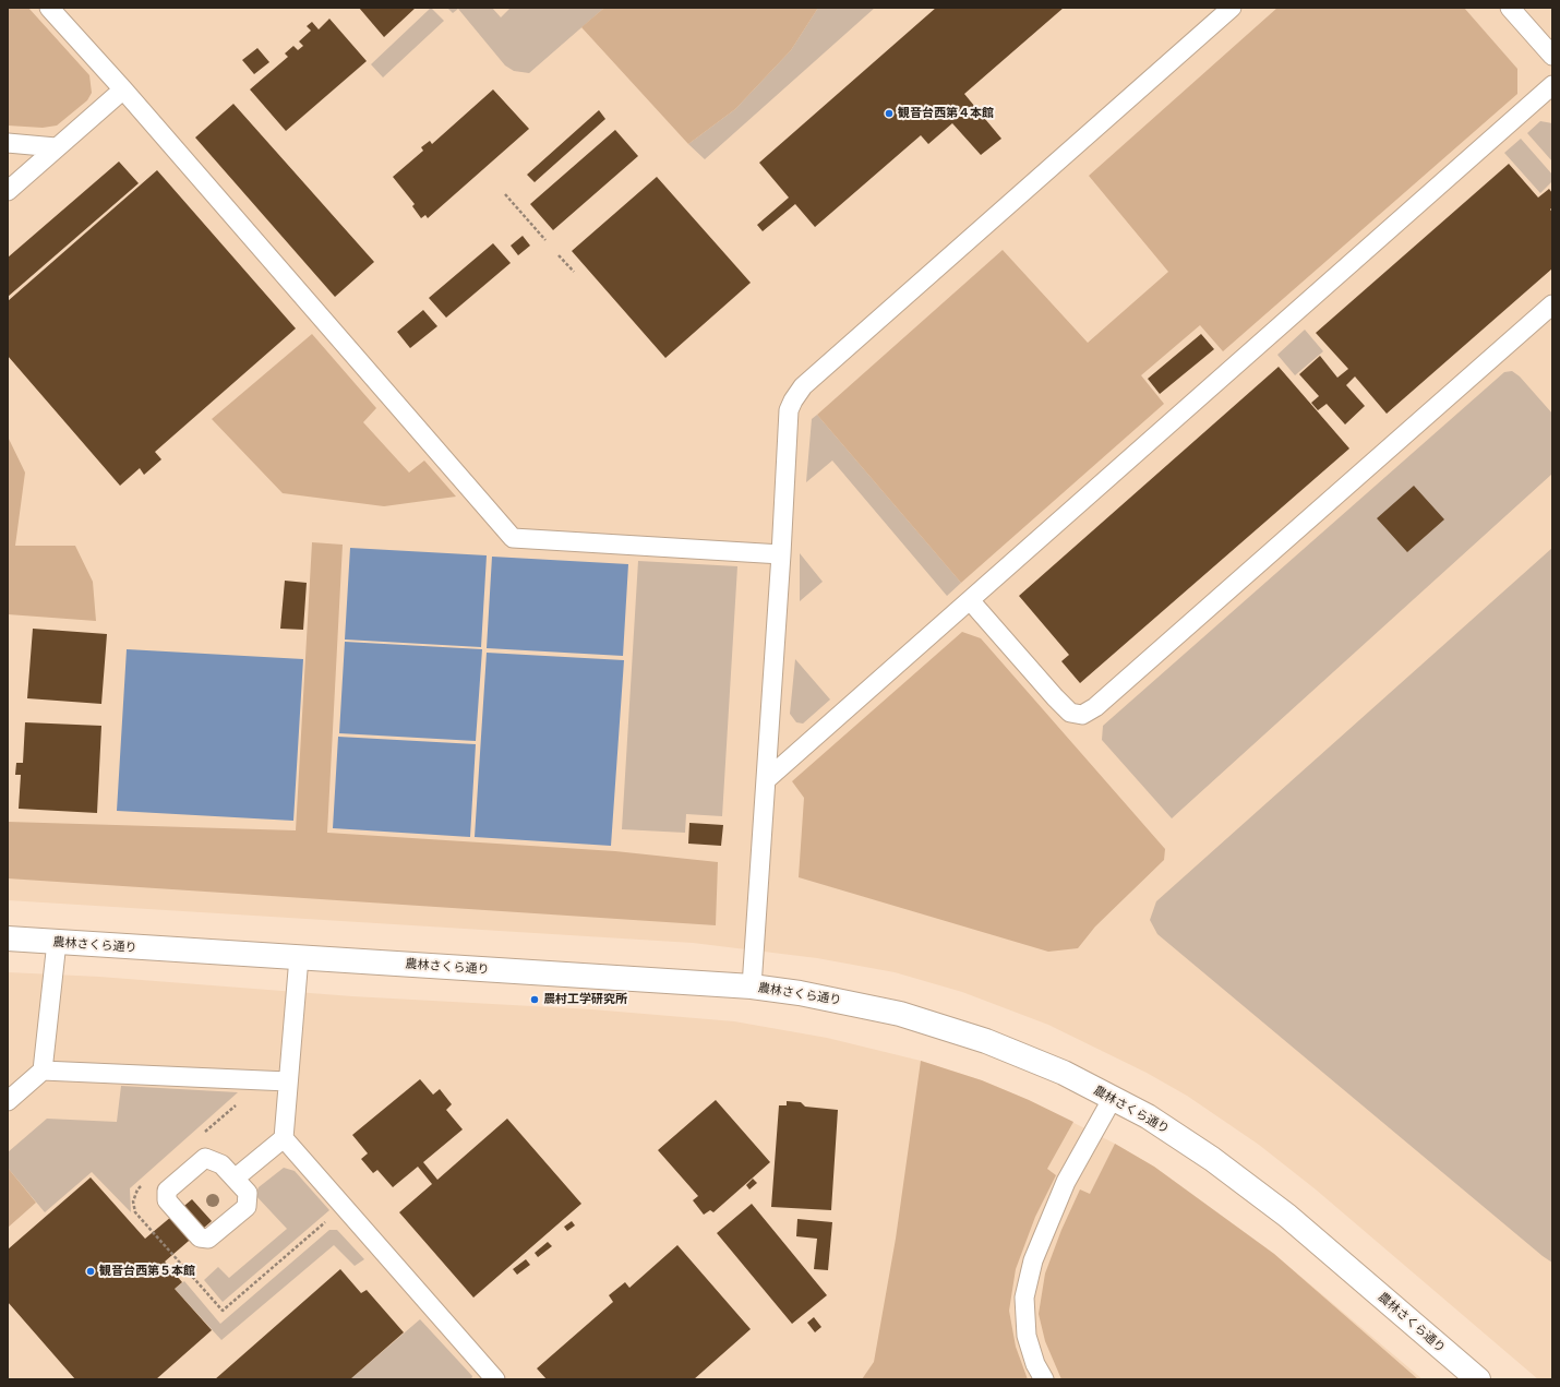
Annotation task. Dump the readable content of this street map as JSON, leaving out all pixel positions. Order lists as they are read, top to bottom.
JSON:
{
  "streets": {
    "street": ["農林さくら通り"]
  },
  "places": ["観音台西第４本館", "農村工学研究所", "観音台西第５本館"]
}
